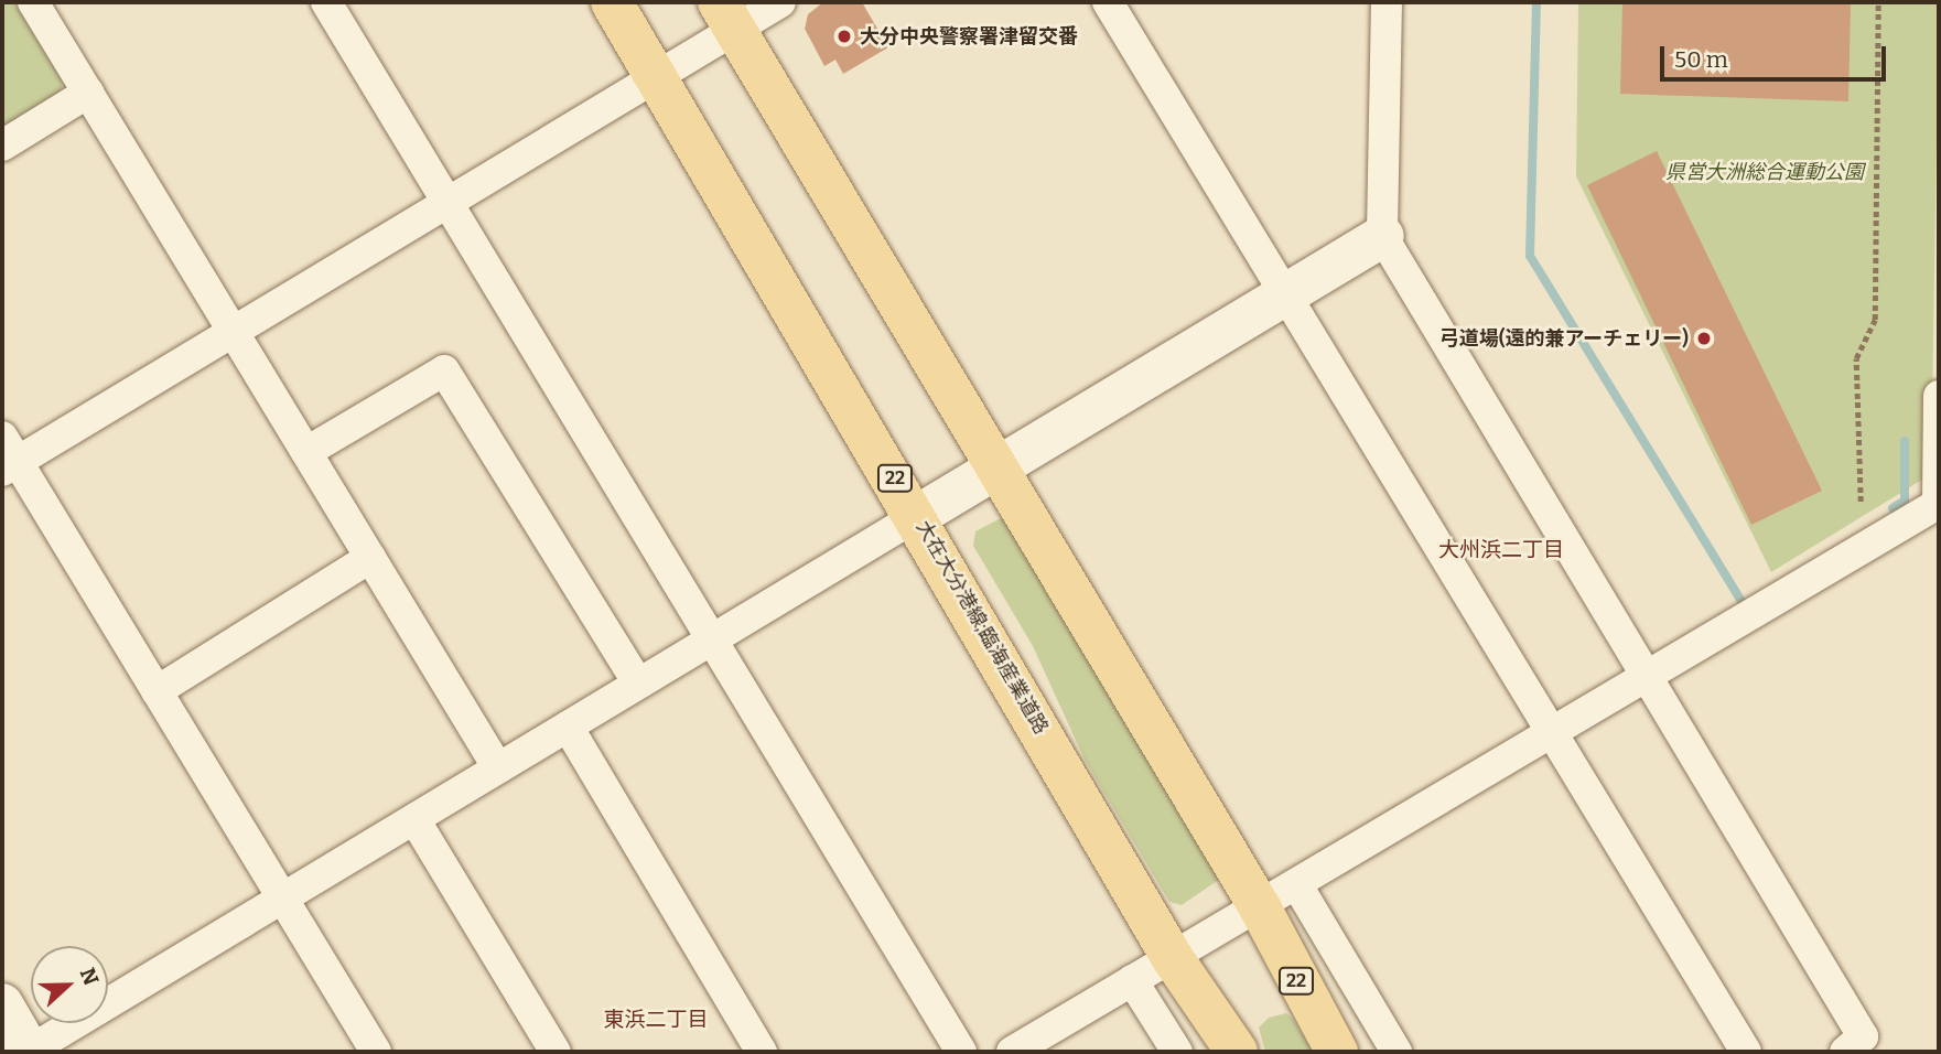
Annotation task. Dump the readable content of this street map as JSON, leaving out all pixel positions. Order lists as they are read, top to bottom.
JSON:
{
  "streets": {
    "main road": ["22", "大在大分港線;臨海産業道路"]
  },
  "districts": ["大州浜二丁目", "東浜二丁目"],
  "parks": ["県営大洲総合運動公園"],
  "places": ["大分中央警察署津留交番", "弓道場(遠的兼アーチェリー)"],
  "scale_bar": "50 m",
  "north": "right"
}
